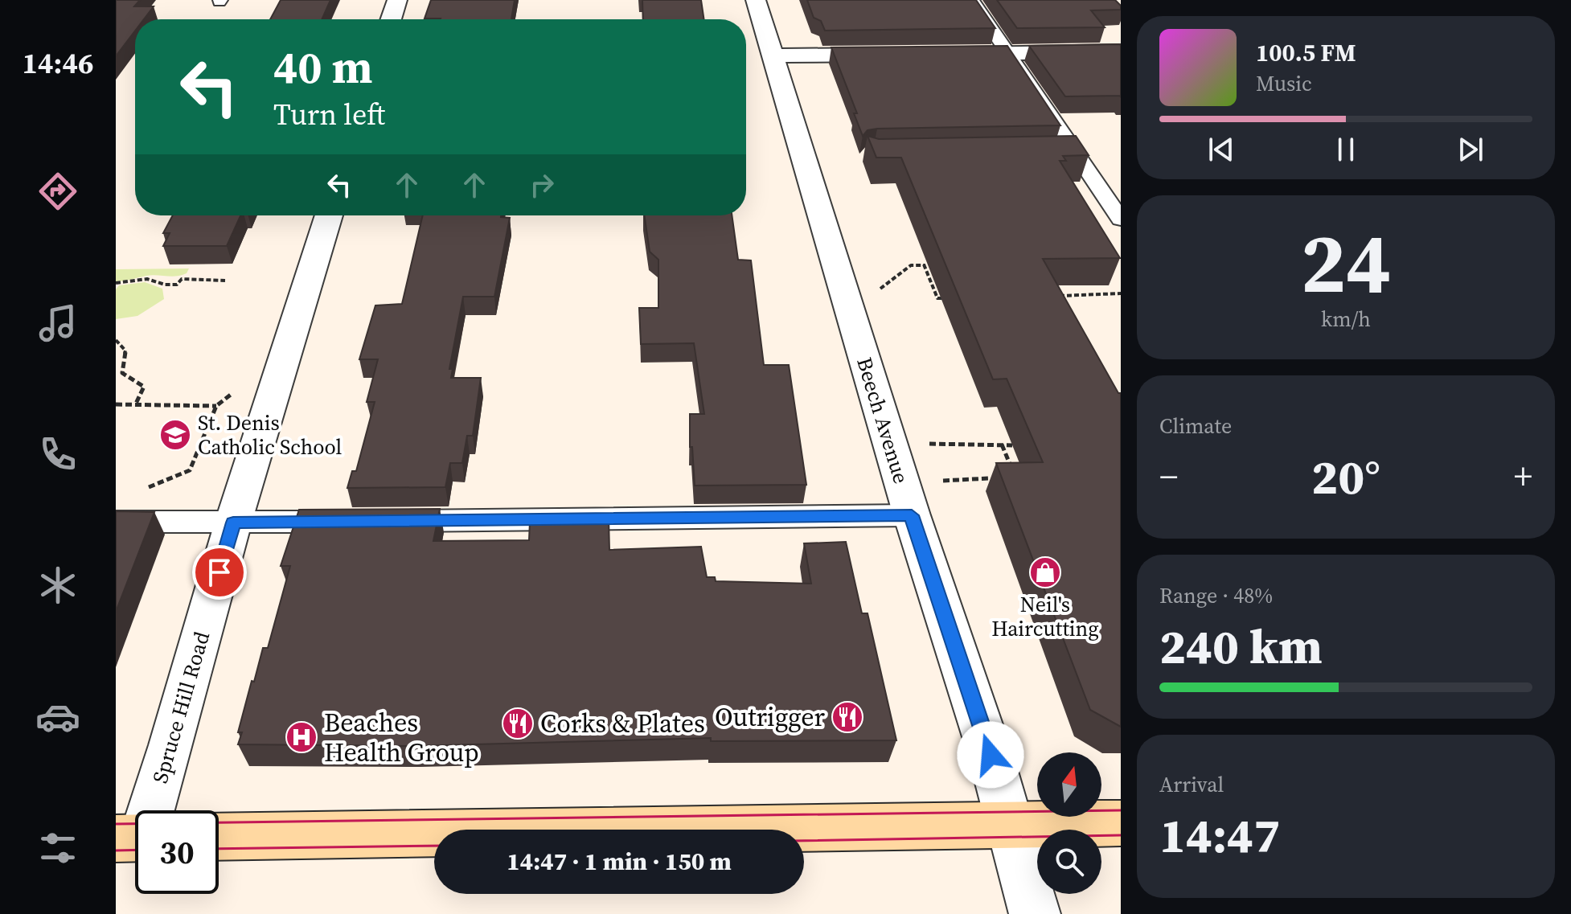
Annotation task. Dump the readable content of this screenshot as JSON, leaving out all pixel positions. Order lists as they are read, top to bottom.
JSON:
{
  "streets": {
    "street": ["Beech Avenue", "Spruce Hill Road"]
  },
  "places": {
    "school or university": ["St. Denis Catholic School"],
    "shop": ["Neil's Haircutting"],
    "restaurant": ["Outrigger", "Corks & Plates"],
    "hospital": ["Beaches Health Group"]
  },
  "north": "top",
  "page": {
    "tabs": "14:46",
    "turn": ["40 m", "Turn left"],
    "song": ["100.5 FM", "Music"],
    "tile": [
      ["24", "km/h"],
      "Climate",
      ["Range · 48%", "240 km"],
      ["Arrival", "14:47"]
    ],
    "heat": ["−", "20°", "+"],
    "limit": "30",
    "trip": "14:47 · 1 min · 150 m"
  }
}
